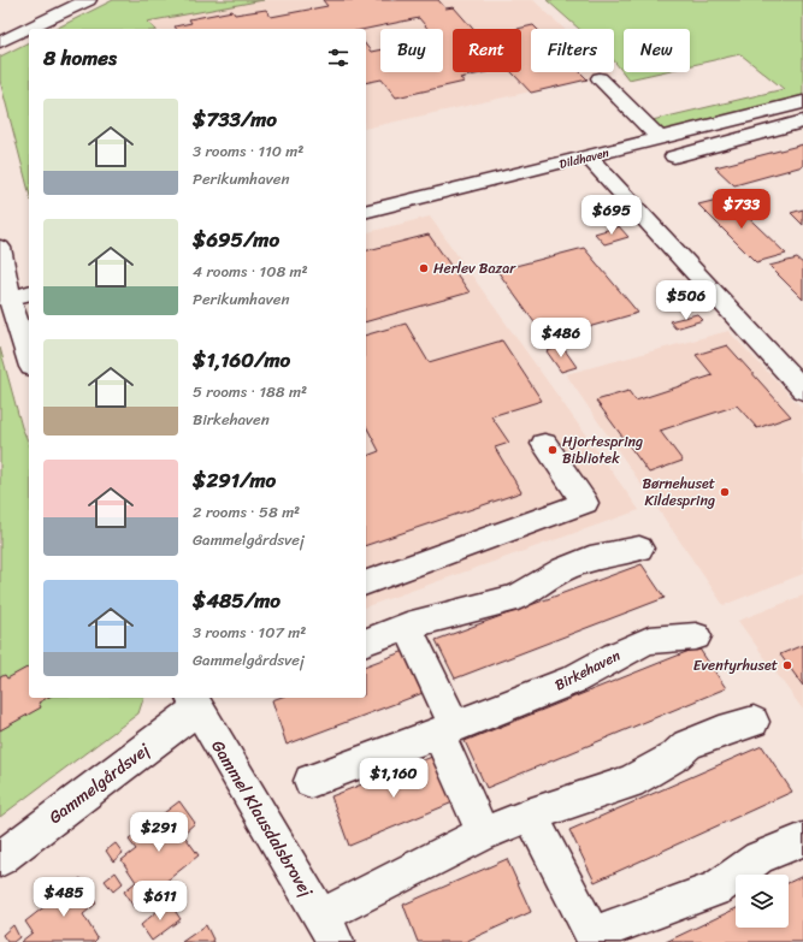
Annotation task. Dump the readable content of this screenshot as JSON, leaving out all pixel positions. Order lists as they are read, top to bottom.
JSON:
{
  "streets": {
    "street": [
      "Dildhaven",
      "Birkehaven",
      "Gammelgårdsvej",
      "Gammel Klausdalsbrovej"
    ]
  },
  "crossings": [
    ["Gammelgårdsvej", "Gammel Klausdalsbrovej"]
  ],
  "places": [
    "Herlev Bazar",
    "Hjortespring Bibliotek",
    "Børnehuset Kildespring",
    "Eventyrhuset"
  ],
  "page": {
    "chip": [
      "Buy",
      "Rent",
      "Filters",
      "New"
    ],
    "heading": "8 homes",
    "list": [
      {
        "name": "$733/mo",
        "note": "3 rooms · 110 m² · Perikumhaven"
      },
      {
        "name": "$695/mo",
        "note": "4 rooms · 108 m² · Perikumhaven"
      },
      {
        "name": "$1,160/mo",
        "note": "5 rooms · 188 m² · Birkehaven"
      },
      {
        "name": "$291/mo",
        "note": "2 rooms · 58 m² · Gammelgårdsvej"
      },
      {
        "name": "$485/mo",
        "note": "3 rooms · 107 m² · Gammelgårdsvej"
      }
    ],
    "price": [
      "$733",
      "$695",
      "$506",
      "$486",
      "$1,160",
      "$291",
      "$485",
      "$611"
    ]
  }
}
